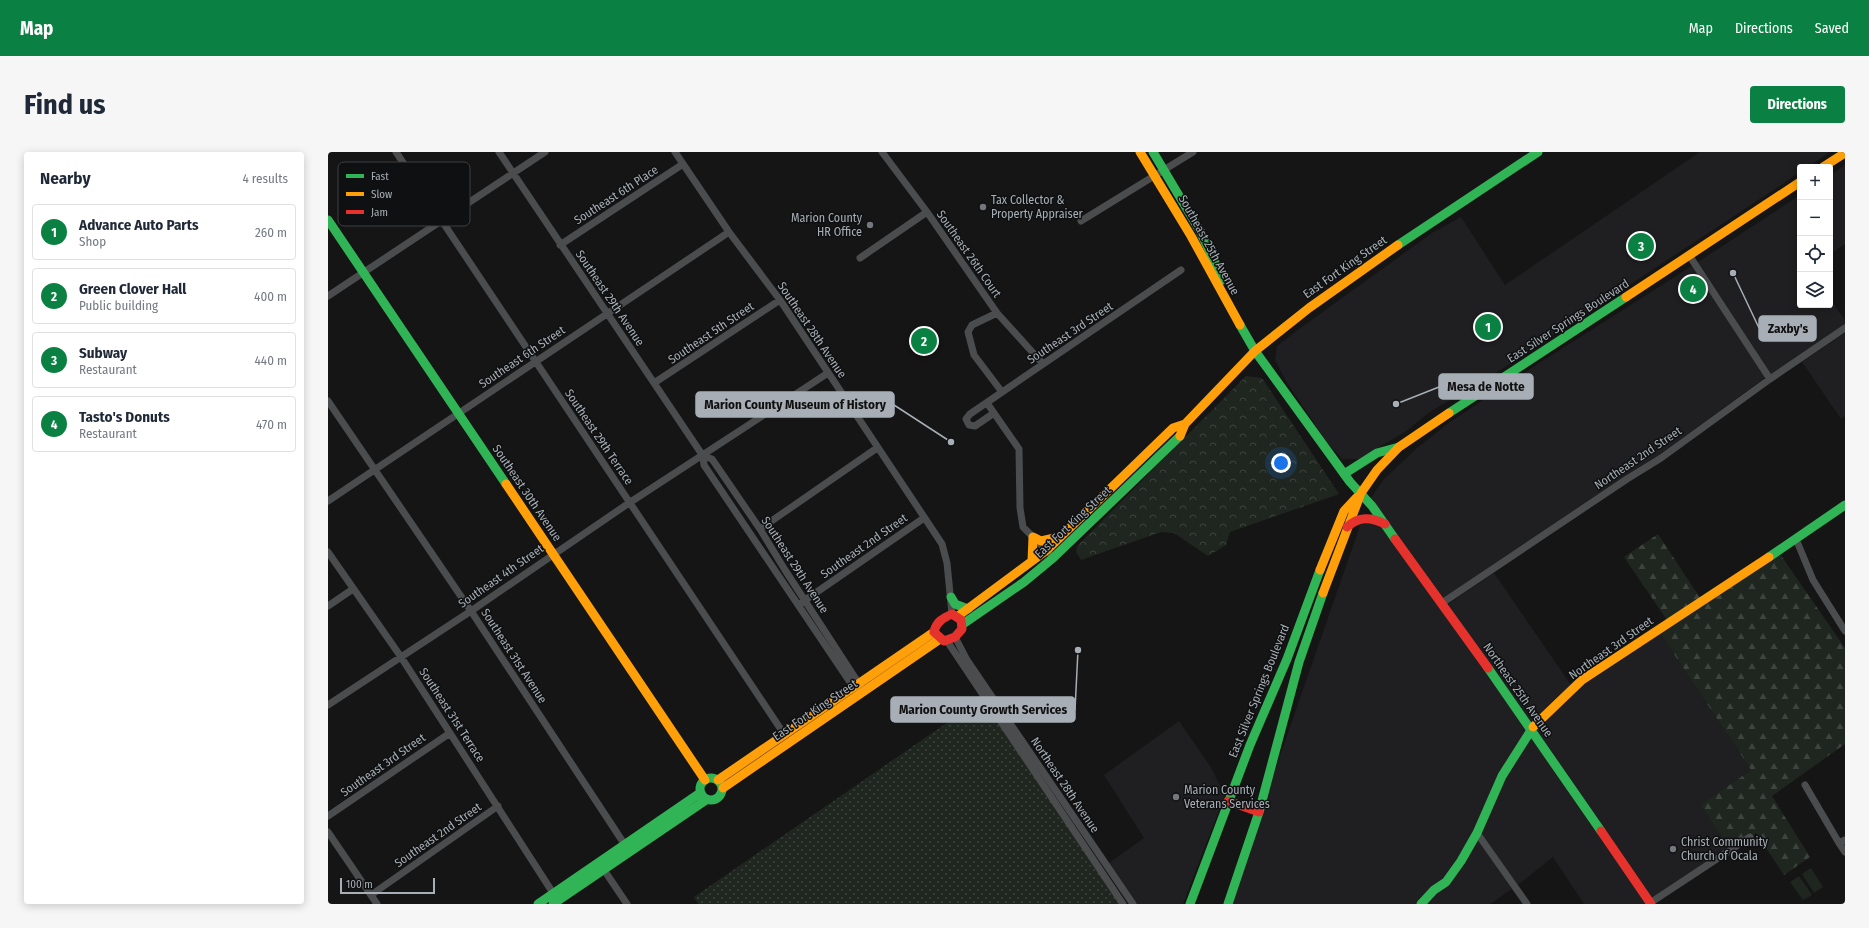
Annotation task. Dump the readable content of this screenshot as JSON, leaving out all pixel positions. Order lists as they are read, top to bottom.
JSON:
{
  "streets": {
    "street": [
      "Southeast 6th Place",
      "Southeast 25th Avenue",
      "Southeast 26th Court",
      "East Fort King Street",
      "Southeast 29th Avenue",
      "East Silver Springs Boulevard",
      "Southeast 28th Avenue",
      "Southeast 5th Street",
      "Southeast 3rd Street",
      "Southeast 6th Street",
      "Southeast 29th Terrace",
      "Northeast 2nd Street",
      "Southeast 30th Avenue",
      "Southeast 2nd Street",
      "Southeast 4th Street",
      "Northeast 3rd Street",
      "Southeast 31st Avenue",
      "Northeast 25th Avenue",
      "Southeast 31st Terrace",
      "Northeast 28th Avenue"
    ]
  },
  "crossings": [
    ["Southeast 6th Place", "Southeast 29th Avenue"],
    ["Southeast 6th Place", "Southeast 28th Avenue"],
    ["Southeast 25th Avenue", "East Fort King Street"],
    ["Southeast 25th Avenue", "East Silver Springs Boulevard"],
    ["Southeast 25th Avenue", "Northeast 25th Avenue"],
    ["Southeast 26th Court", "Southeast 3rd Street"],
    ["East Fort King Street", "Southeast 29th Avenue"],
    ["East Fort King Street", "Southeast 28th Avenue"],
    ["East Fort King Street", "Southeast 29th Terrace"],
    ["East Fort King Street", "Southeast 30th Avenue"],
    ["East Fort King Street", "Southeast 31st Avenue"],
    ["East Fort King Street", "Southeast 31st Terrace"],
    ["East Fort King Street", "Northeast 28th Avenue"],
    ["Southeast 29th Avenue", "Southeast 5th Street"],
    ["Southeast 29th Avenue", "Southeast 6th Street"],
    ["Southeast 29th Avenue", "Southeast 2nd Street"],
    ["Southeast 29th Avenue", "Southeast 4th Street"],
    ["East Silver Springs Boulevard", "Northeast 25th Avenue"],
    ["Southeast 28th Avenue", "Southeast 5th Street"],
    ["Southeast 28th Avenue", "Southeast 6th Street"],
    ["Southeast 28th Avenue", "Southeast 2nd Street"],
    ["Southeast 28th Avenue", "Southeast 4th Street"],
    ["Southeast 28th Avenue", "Northeast 28th Avenue"],
    ["Southeast 3rd Street", "Southeast 31st Terrace"],
    ["Southeast 6th Street", "Southeast 29th Terrace"],
    ["Southeast 6th Street", "Southeast 30th Avenue"],
    ["Southeast 6th Street", "Southeast 31st Avenue"],
    ["Southeast 29th Terrace", "Southeast 4th Street"],
    ["Northeast 2nd Street", "Northeast 25th Avenue"],
    ["Southeast 30th Avenue", "Southeast 4th Street"],
    ["Southeast 2nd Street", "Southeast 31st Terrace"],
    ["Southeast 4th Street", "Southeast 31st Avenue"],
    ["Southeast 4th Street", "Southeast 31st Terrace"],
    ["Northeast 3rd Street", "Northeast 25th Avenue"]
  ],
  "places": [
    "Tax Collector & Property Appraiser",
    "Marion County HR Office",
    "Zaxby's",
    "Mesa de Notte",
    "Marion County Museum of History",
    "Marion County Growth Services",
    "Marion County Veterans Services",
    "Christ Community Church of Ocala"
  ],
  "legend": ["Fast", "Slow", "Jam"],
  "scale_bar": "100 m",
  "page": {
    "header": "Map",
    "nav": ["Map", "Directions", "Saved"],
    "buttons": "Directions",
    "title": "Find us",
    "heading": ["Nearby", "4 results"],
    "map_buttons": ["+", "−"],
    "list": [
      {
        "mark": "1",
        "name": "Advance Auto Parts",
        "note": "Shop",
        "value": "260 m"
      },
      {
        "mark": "2",
        "name": "Green Clover Hall",
        "note": "Public building",
        "value": "400 m"
      },
      {
        "mark": "3",
        "name": "Subway",
        "note": "Restaurant",
        "value": "440 m"
      },
      {
        "mark": "4",
        "name": "Tasto's Donuts",
        "note": "Restaurant",
        "value": "470 m"
      }
    ],
    "pins": [
      "3",
      "4",
      "1",
      "2"
    ],
    "scale": "100 m"
  }
}
